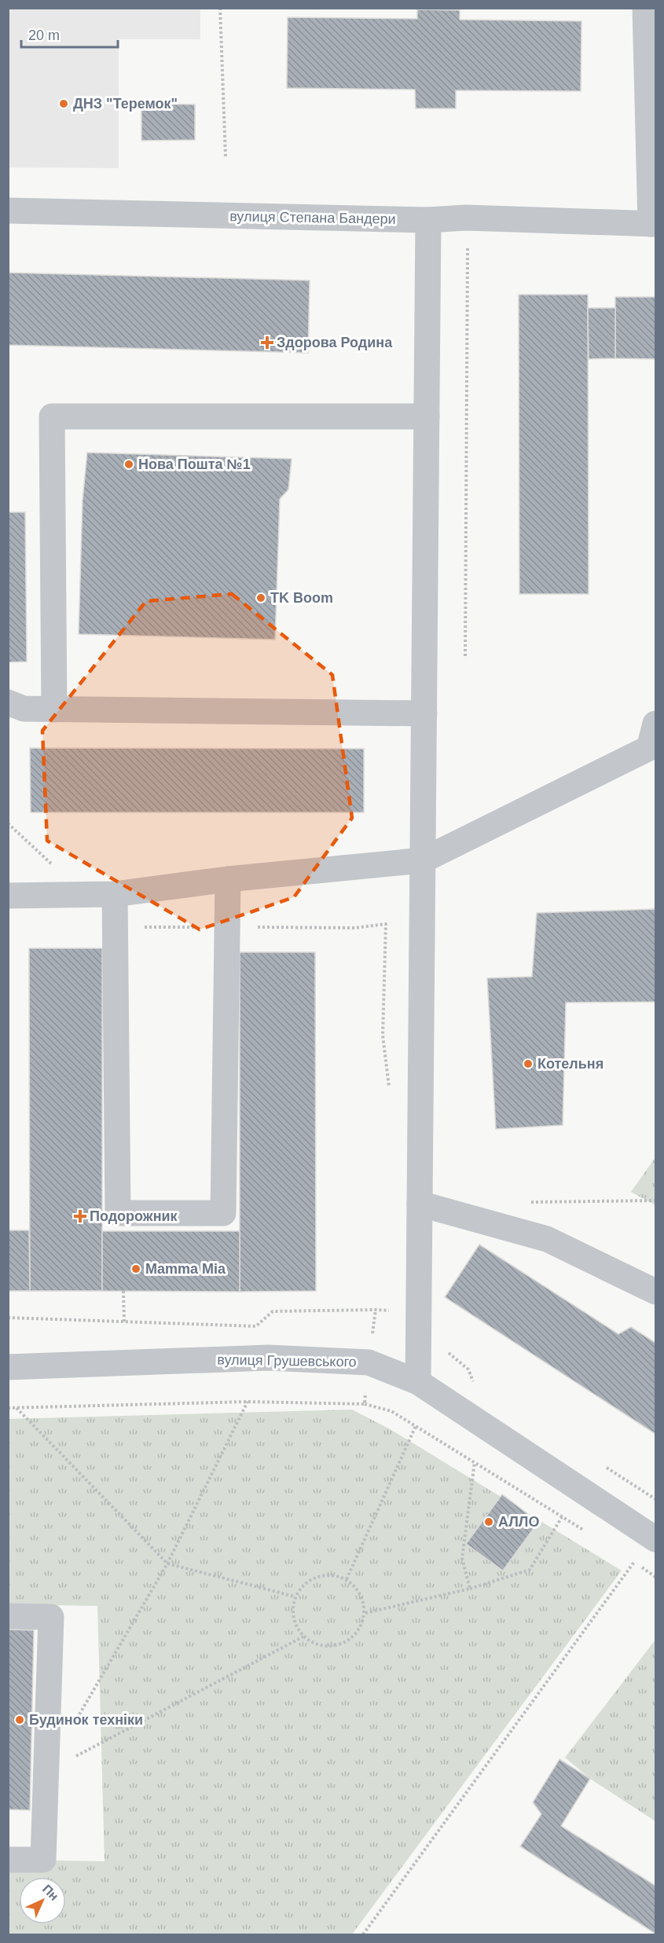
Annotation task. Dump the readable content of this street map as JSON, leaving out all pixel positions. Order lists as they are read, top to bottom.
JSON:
{
  "streets": {
    "street": ["вулиця Степана Бандери", "вулиця Грушевського"]
  },
  "places": {
    "other": [
      "ДНЗ \"Теремок\"",
      "Нова Пошта №1",
      "TK Boom",
      "Котельня",
      "Mamma Mia",
      "АЛЛО",
      "Будинок техніки"
    ],
    "health": ["Здорова Родина", "Подорожник"]
  },
  "scale_bar": "20 m",
  "north": "top right"
}
